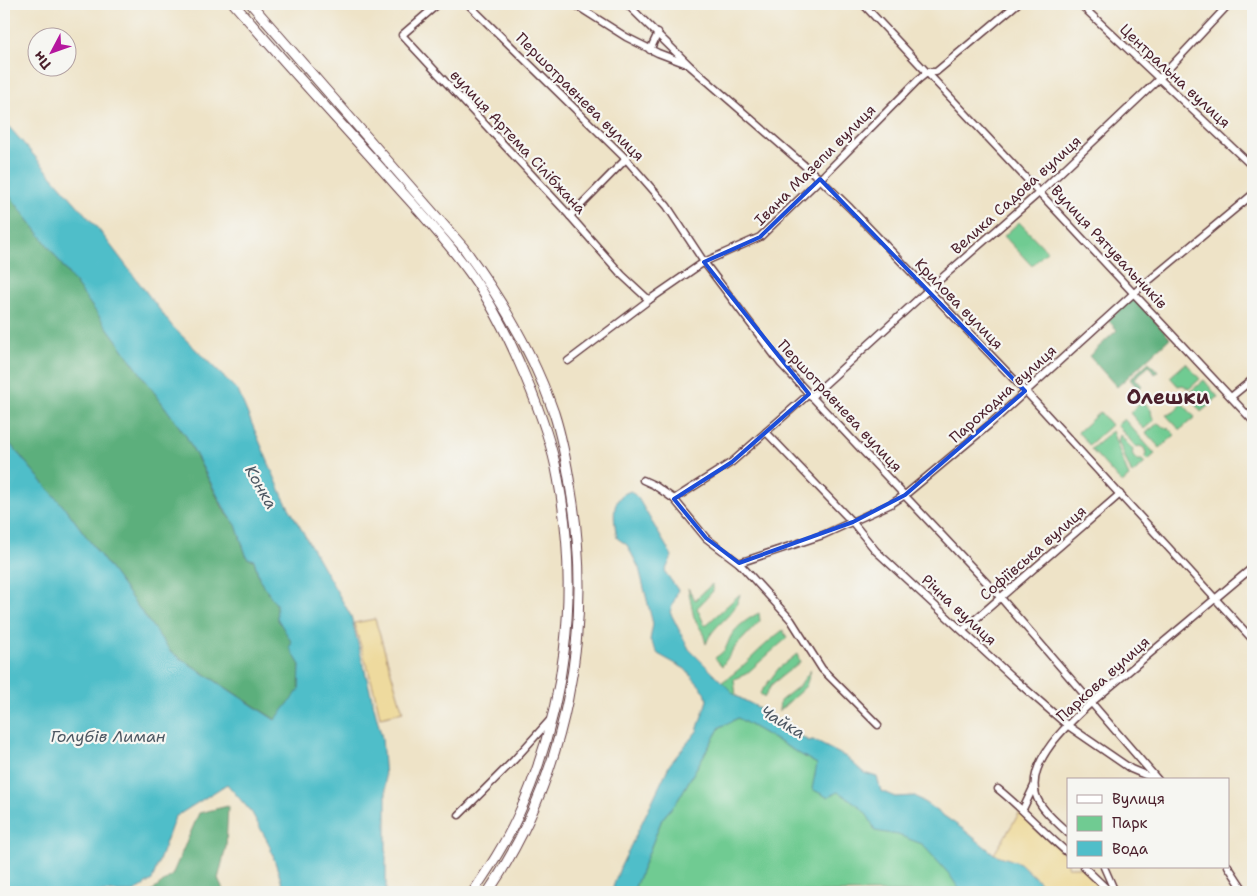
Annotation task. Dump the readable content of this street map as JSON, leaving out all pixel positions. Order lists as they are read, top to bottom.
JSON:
{
  "streets": {
    "street": [
      "Центральна вулиця",
      "Першотравнева вулиця",
      "вулиця Артема Сілібжана",
      "Івана Мазепи вулиця",
      "Велика Садова вулиця",
      "Вулиця Рятувальників",
      "Крилова вулиця",
      "Пароходна вулиця",
      "Софіївська вулиця",
      "Річна вулиця",
      "Паркова вулиця"
    ]
  },
  "crossings": [
    ["Центральна вулиця", "Велика Садова вулиця"],
    ["Першотравнева вулиця", "Івана Мазепи вулиця"],
    ["Першотравнева вулиця", "Велика Садова вулиця"],
    ["Першотравнева вулиця", "Пароходна вулиця"],
    ["Першотравнева вулиця", "Софіївська вулиця"],
    ["Першотравнева вулиця", "Паркова вулиця"],
    ["вулиця Артема Сілібжана", "Івана Мазепи вулиця"],
    ["Івана Мазепи вулиця", "Вулиця Рятувальників"],
    ["Івана Мазепи вулиця", "Крилова вулиця"],
    ["Велика Садова вулиця", "Вулиця Рятувальників"],
    ["Велика Садова вулиця", "Крилова вулиця"],
    ["Велика Садова вулиця", "Річна вулиця"],
    ["Вулиця Рятувальників", "Пароходна вулиця"],
    ["Крилова вулиця", "Пароходна вулиця"],
    ["Крилова вулиця", "Софіївська вулиця"],
    ["Крилова вулиця", "Паркова вулиця"],
    ["Пароходна вулиця", "Річна вулиця"],
    ["Софіївська вулиця", "Річна вулиця"],
    ["Річна вулиця", "Паркова вулиця"]
  ],
  "districts": ["Олешки"],
  "water": ["Конка", "Чайка", "Голубів Лиман"],
  "legend": ["Вулиця", "Парк", "Вода"],
  "north": "bottom left"
}
